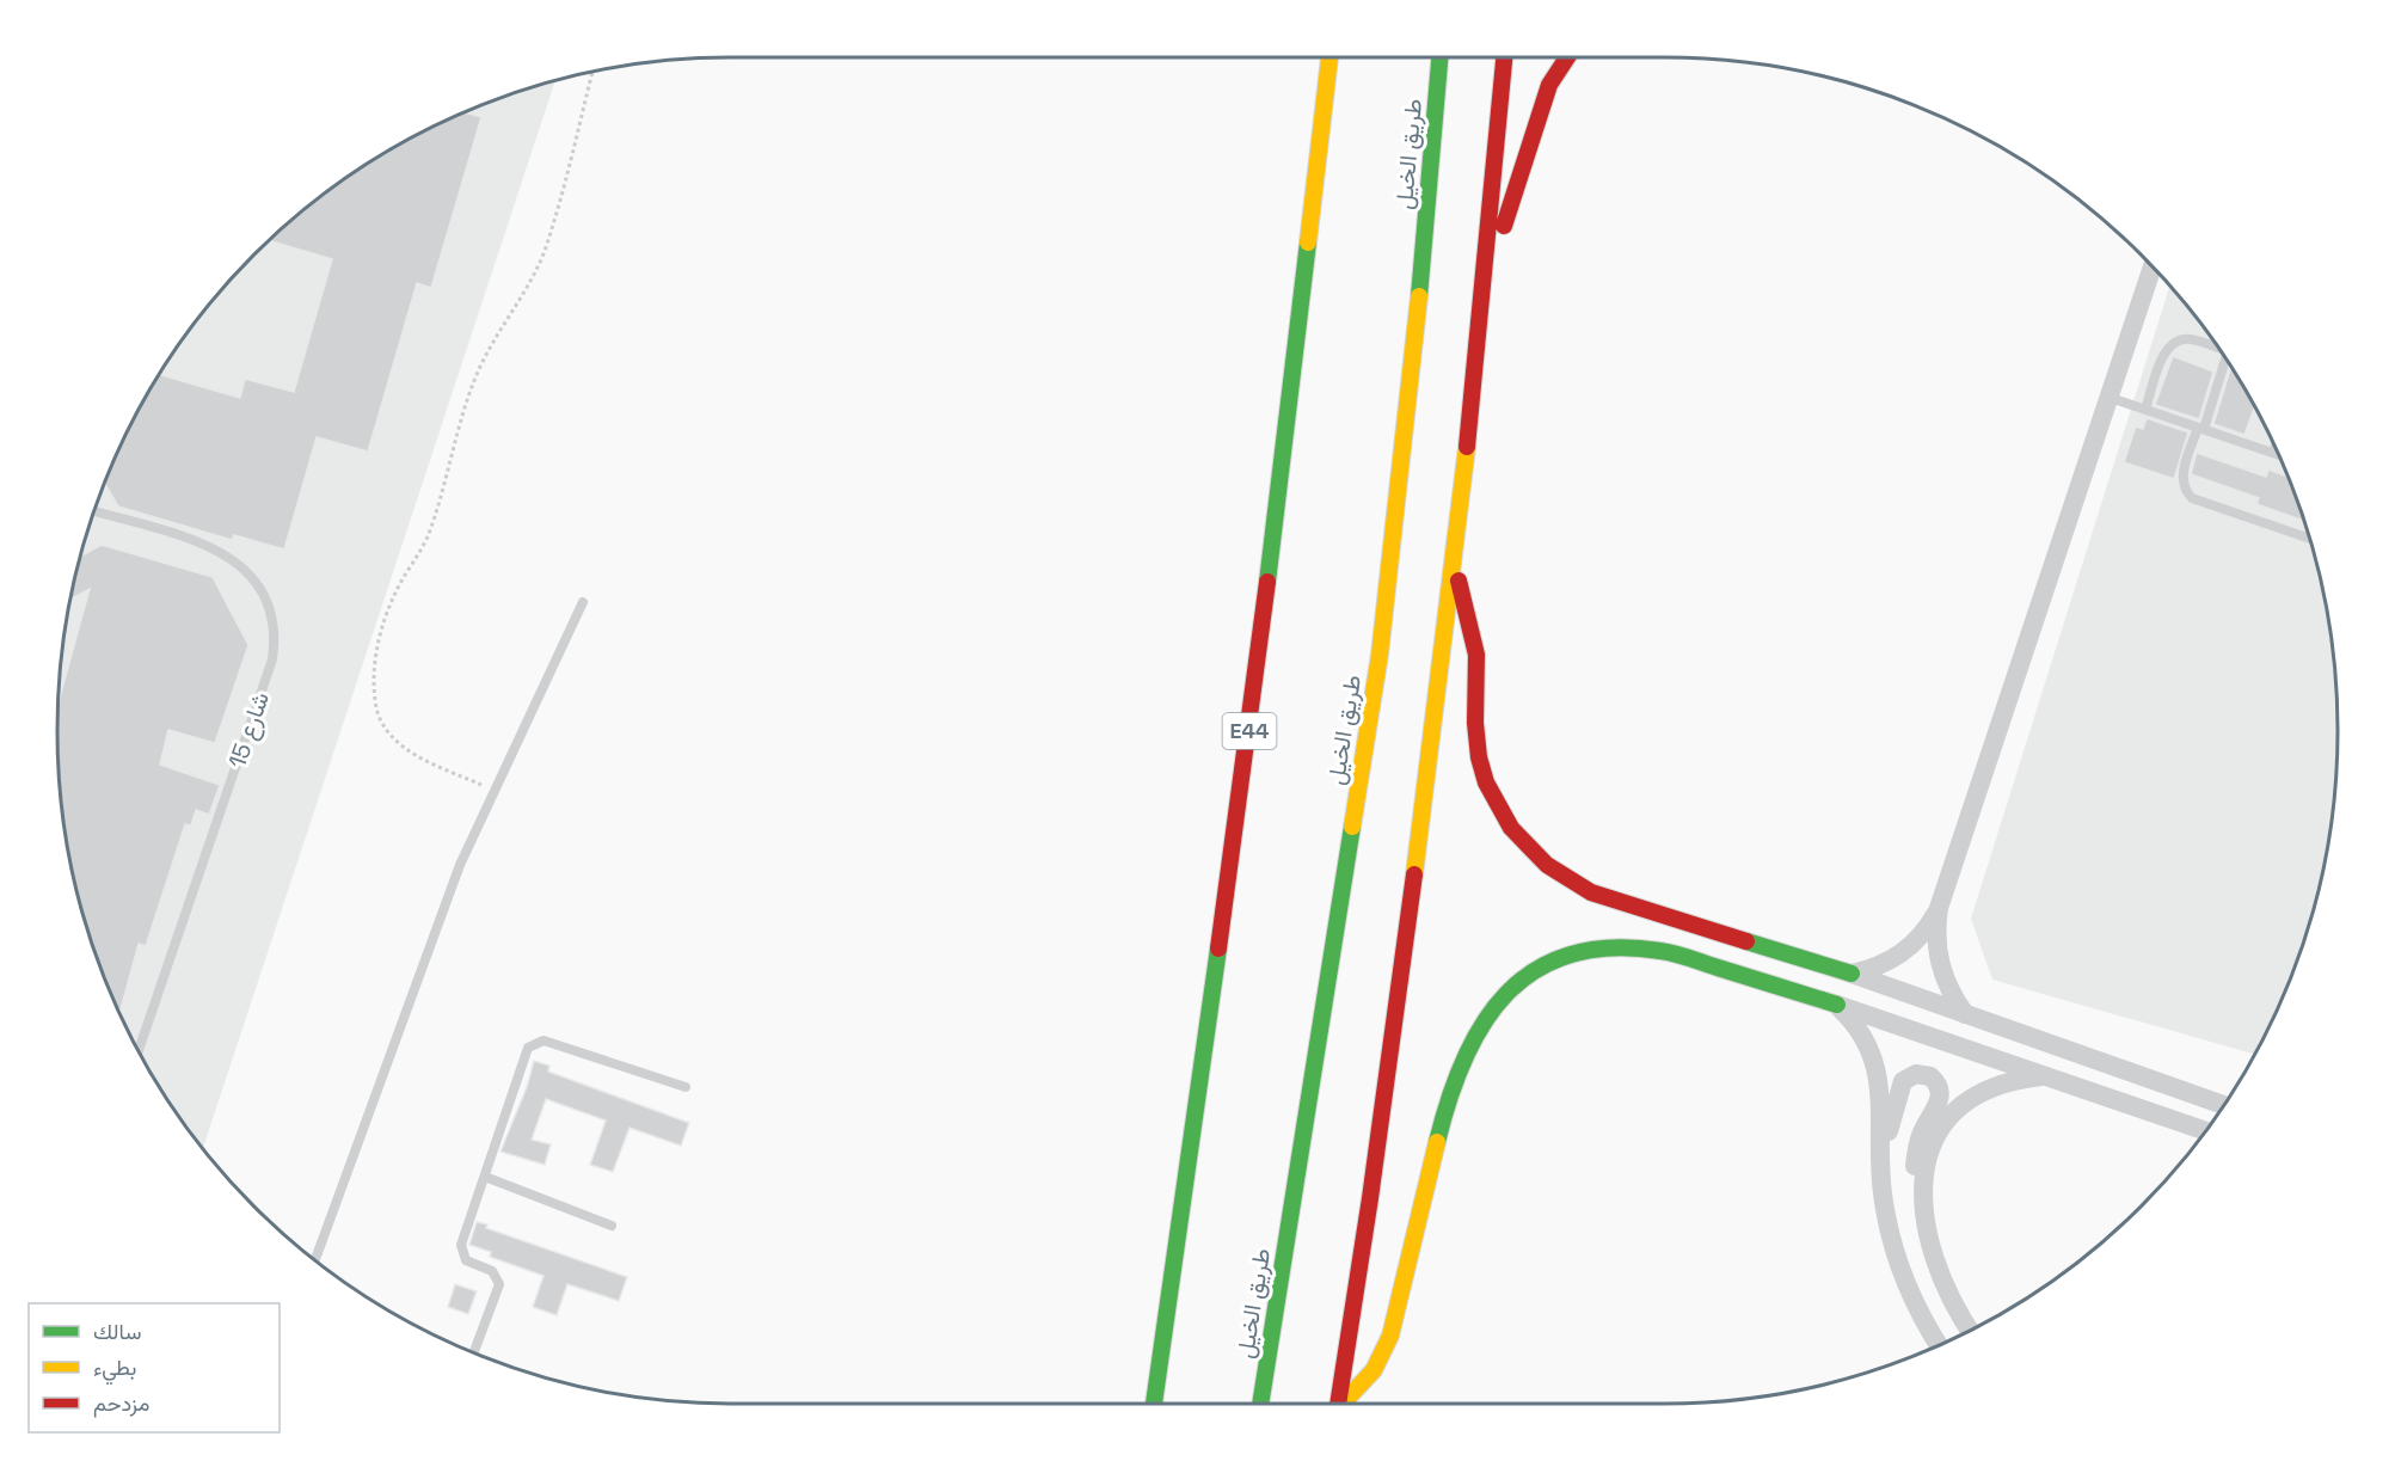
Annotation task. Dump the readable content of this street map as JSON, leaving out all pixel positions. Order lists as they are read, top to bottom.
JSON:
{
  "streets": {
    "highway": ["طريق الخيل", "E44"],
    "lane": ["شارع 15"]
  },
  "legend": ["سالك", "بطيء", "مزدحم"]
}
